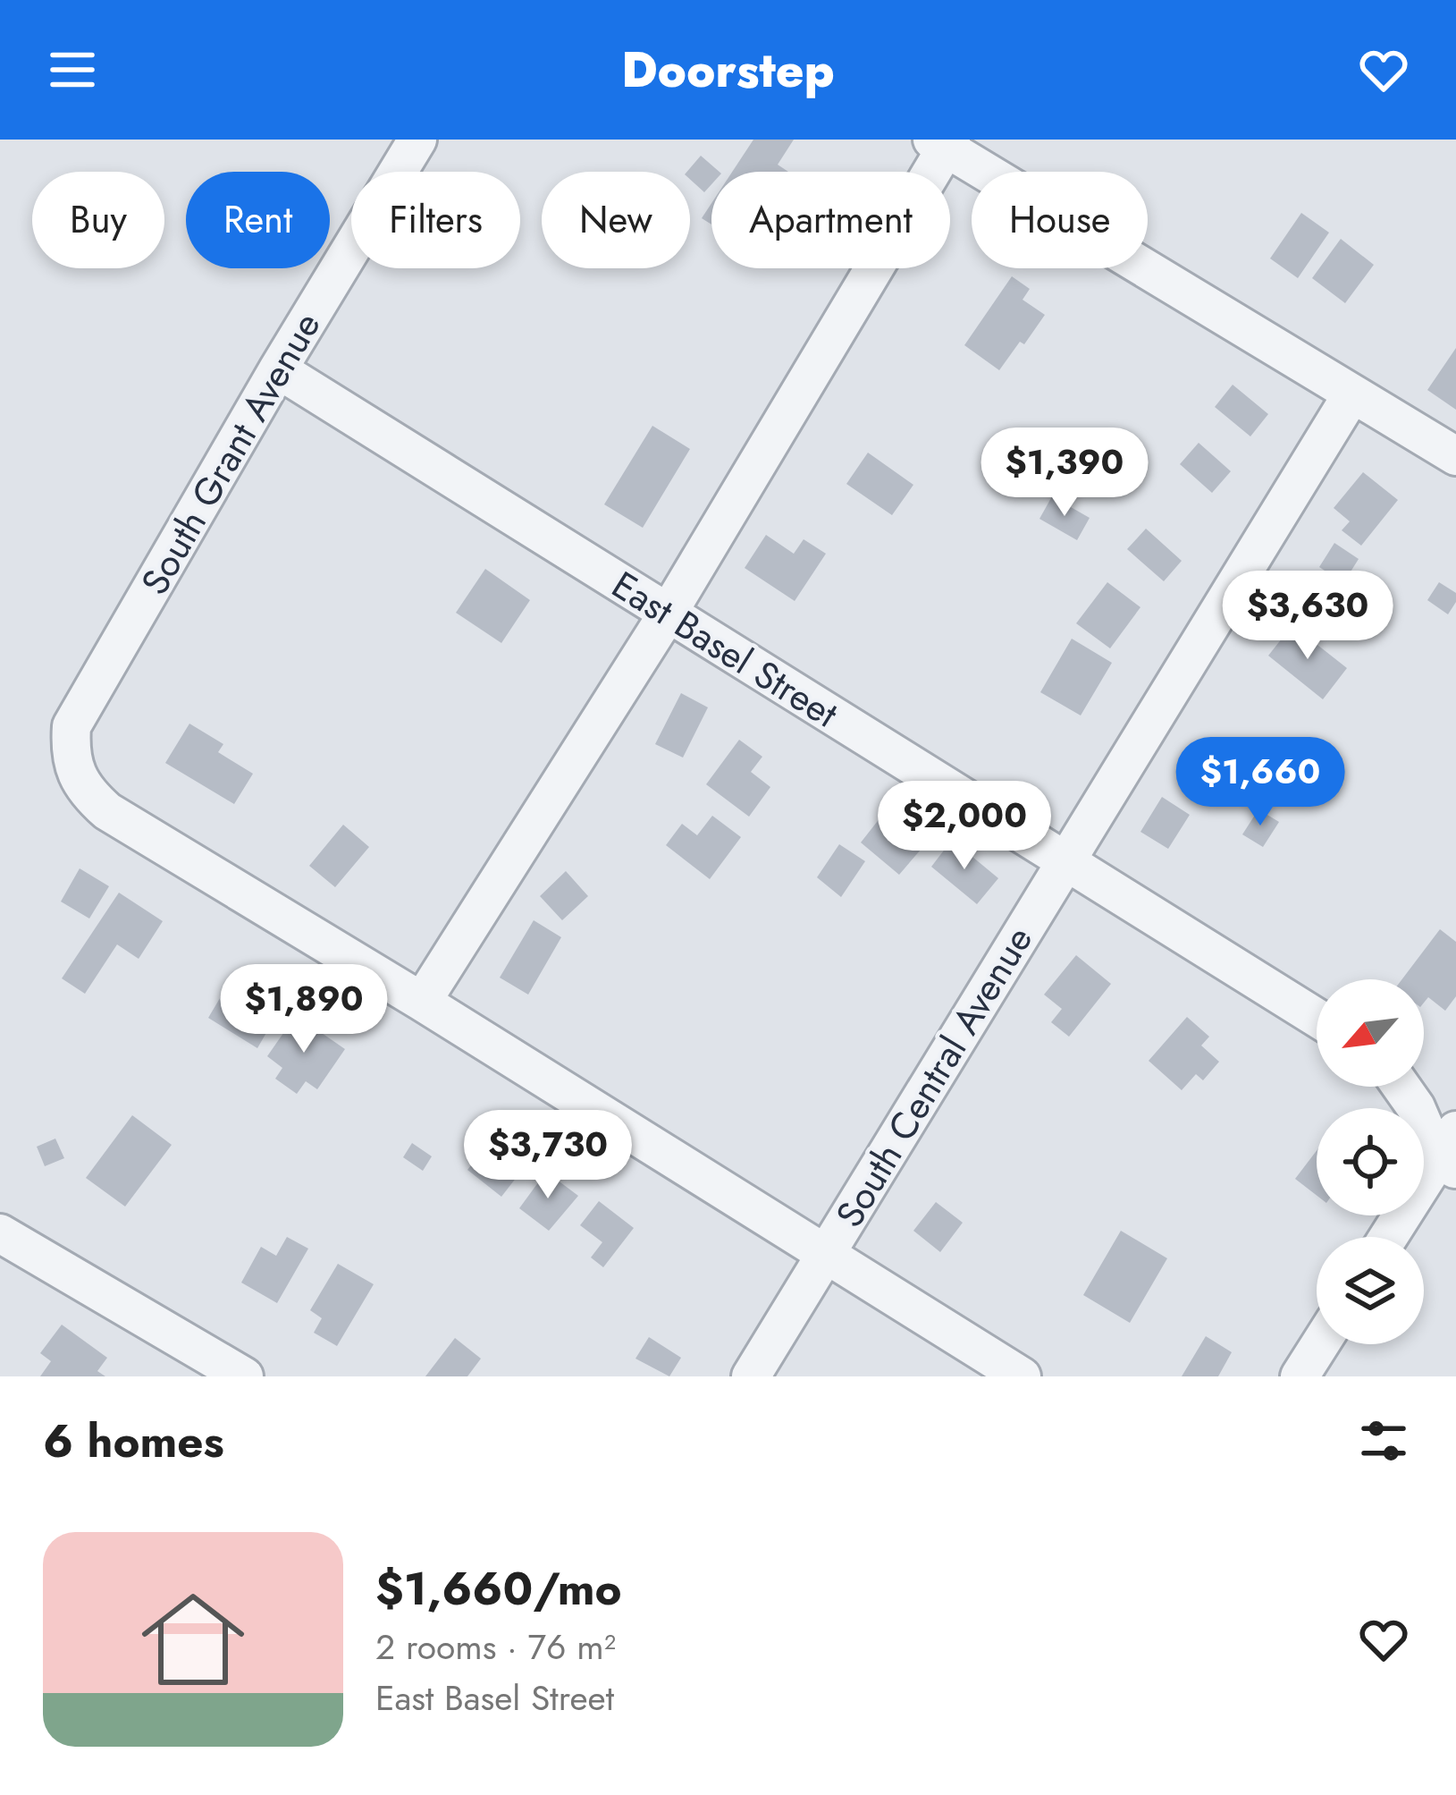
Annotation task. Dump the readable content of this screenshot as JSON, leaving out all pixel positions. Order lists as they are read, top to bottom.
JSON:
{
  "streets": {
    "street": ["South Grant Avenue", "East Basel Street", "South Central Avenue"]
  },
  "crossings": [
    ["South Grant Avenue", "East Basel Street"],
    ["East Basel Street", "South Central Avenue"]
  ],
  "north": "bottom left",
  "page": {
    "header": "Doorstep",
    "chip": [
      "Buy",
      "Rent",
      "Filters",
      "New",
      "Apartment",
      "House"
    ],
    "price": [
      "$1,390",
      "$3,630",
      "$1,660",
      "$2,000",
      "$1,890",
      "$3,730"
    ],
    "heading": "6 homes",
    "list": [
      {
        "name": "$1,660/mo",
        "note": "2 rooms · 76 m² · East Basel Street"
      }
    ]
  }
}
